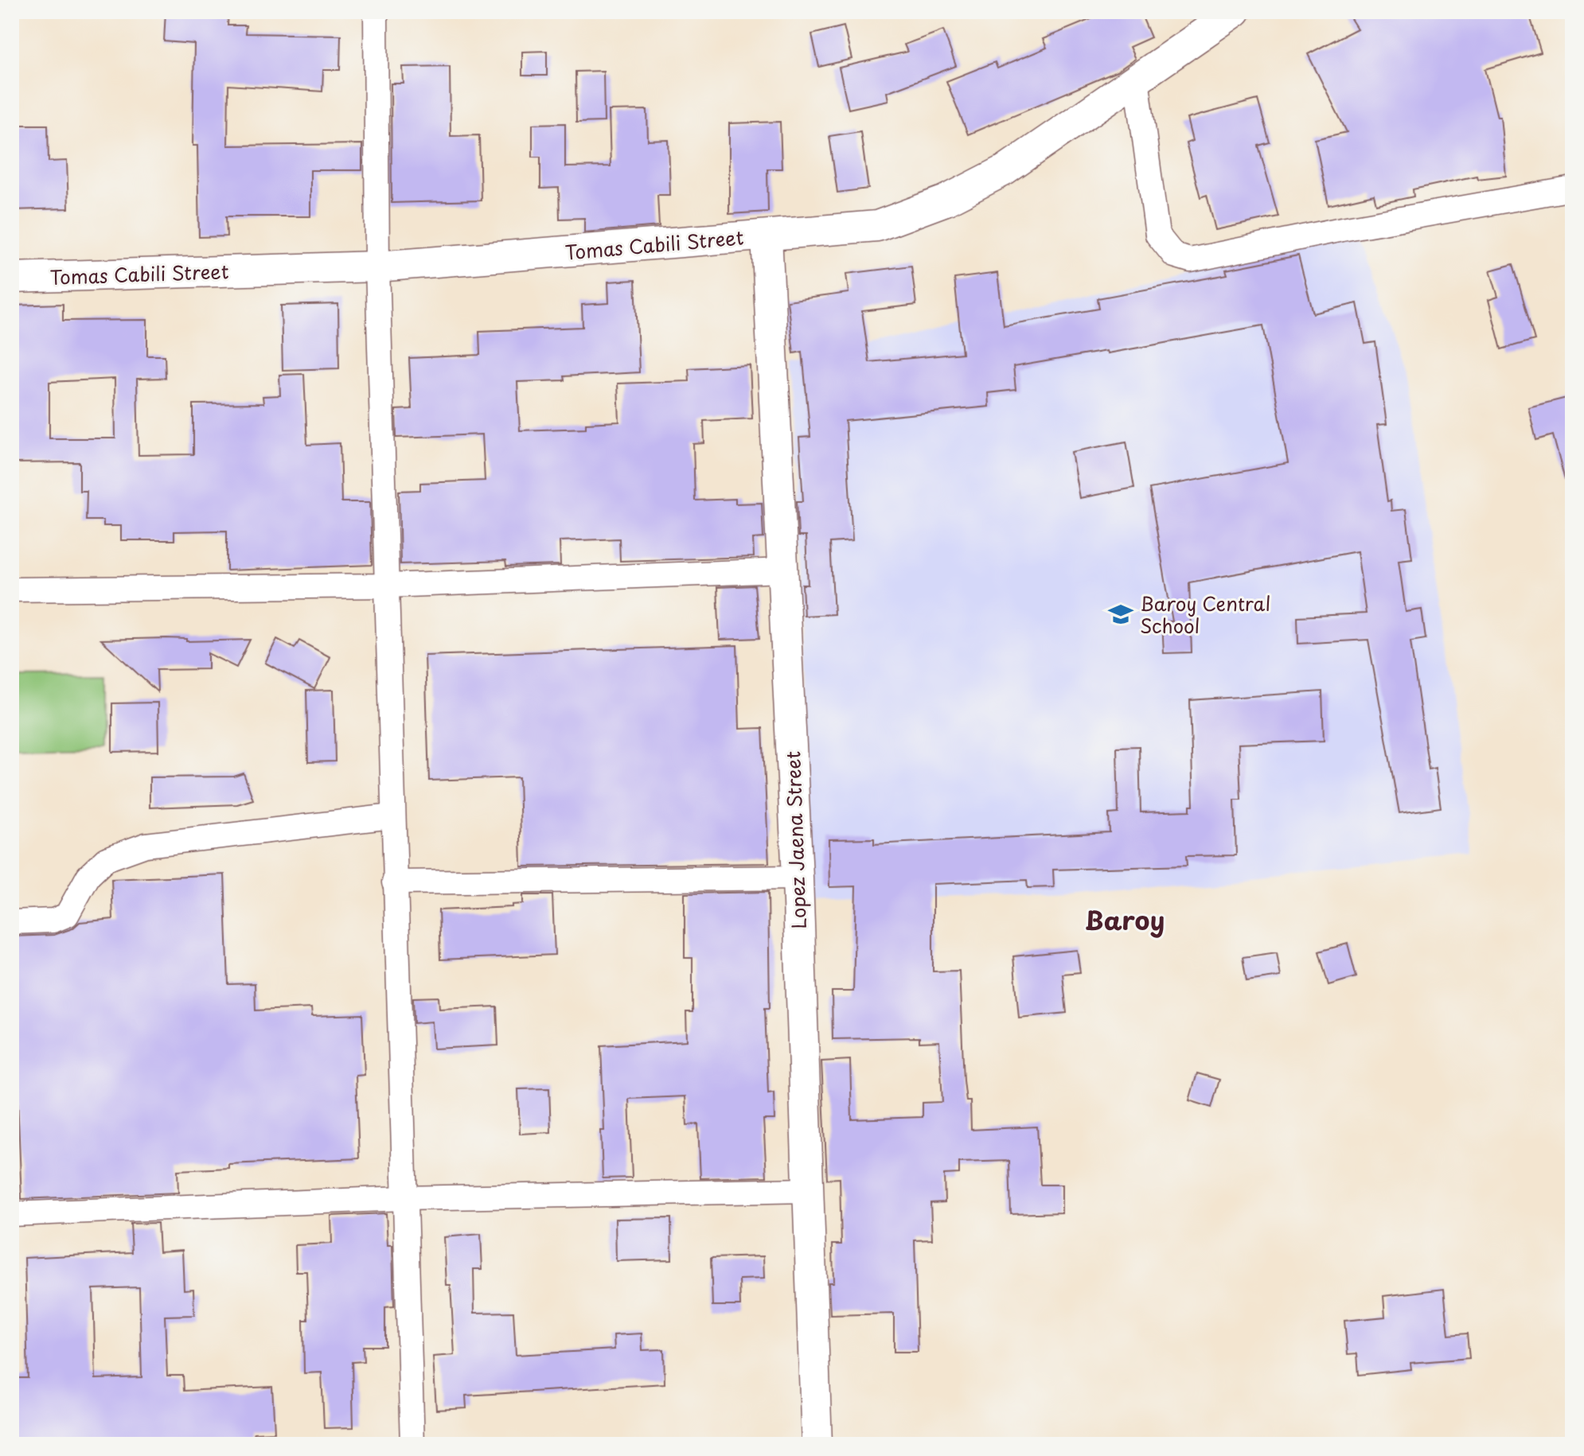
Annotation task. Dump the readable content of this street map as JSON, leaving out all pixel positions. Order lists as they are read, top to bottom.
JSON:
{
  "streets": {
    "street": ["Tomas Cabili Street", "Lopez Jaena Street"]
  },
  "crossings": [
    ["Tomas Cabili Street", "Lopez Jaena Street"]
  ],
  "districts": ["Baroy"],
  "places": {
    "school or university": ["Baroy Central School"]
  }
}
